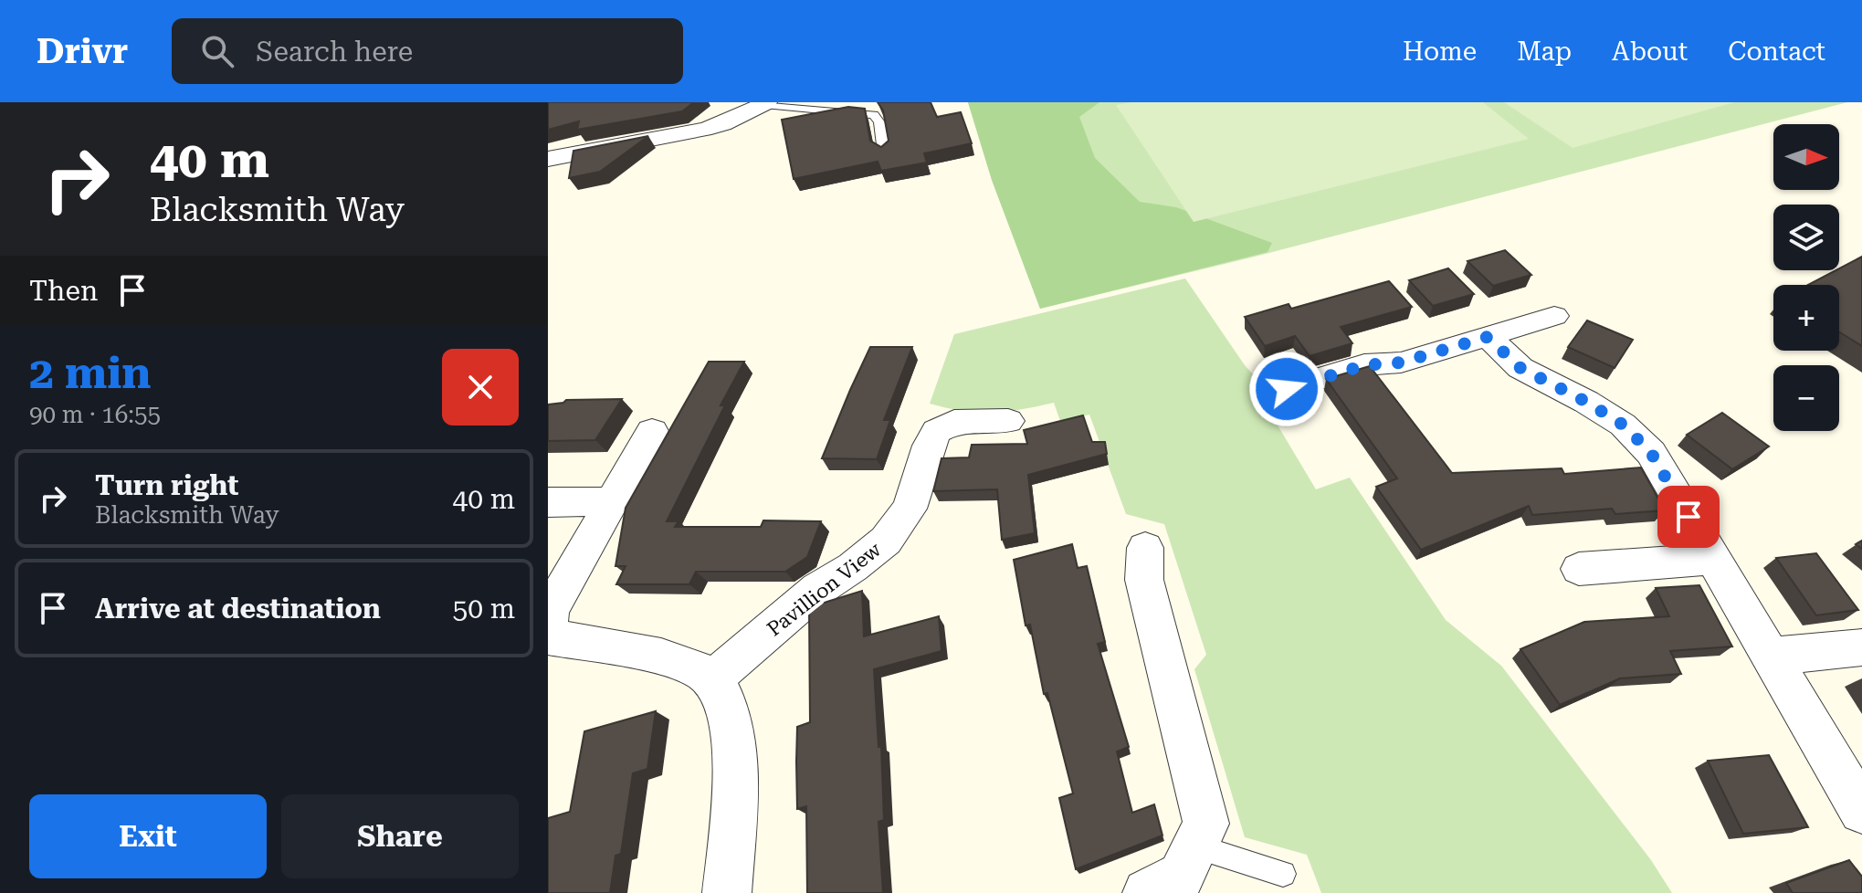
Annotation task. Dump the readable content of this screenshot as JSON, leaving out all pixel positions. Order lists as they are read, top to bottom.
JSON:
{
  "streets": {
    "street": ["Pavillion View"]
  },
  "north": "right",
  "page": {
    "header": "Drivr",
    "search": "Search here",
    "nav": [
      "Home",
      "Map",
      "About",
      "Contact"
    ],
    "turn": ["40 m", "Blacksmith Way"],
    "map_buttons": ["+", "−"],
    "then": "Then",
    "heading": ["2 min", "90 m · 16:55"],
    "list": [
      {
        "name": "Turn right",
        "note": "Blacksmith Way",
        "value": "40 m"
      },
      {
        "name": "Arrive at destination",
        "value": "50 m"
      }
    ],
    "buttons": ["Exit", "Share"]
  }
}
